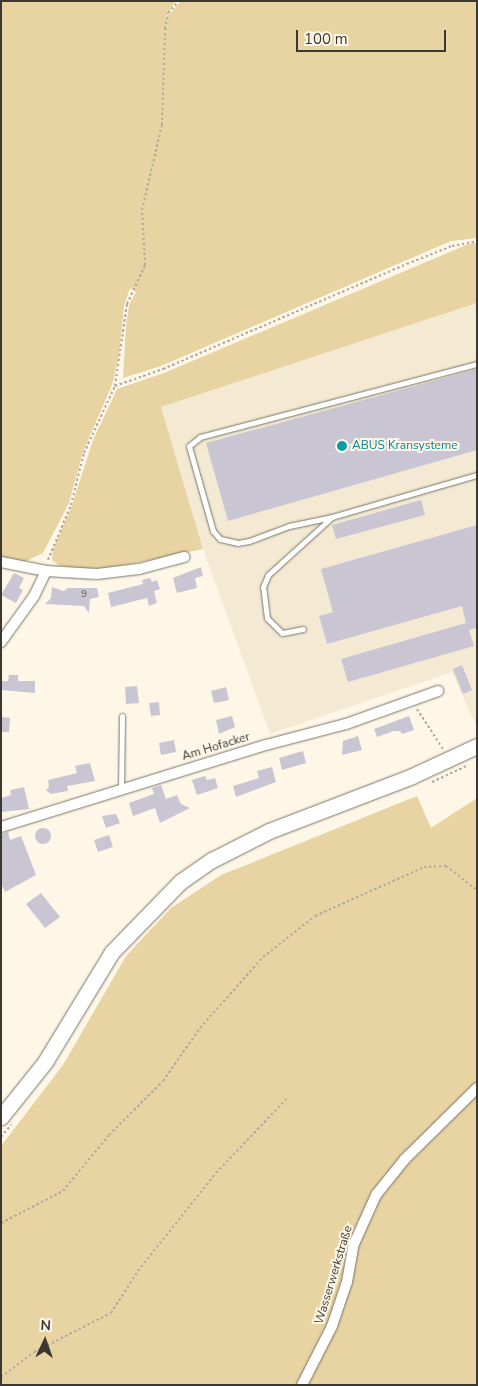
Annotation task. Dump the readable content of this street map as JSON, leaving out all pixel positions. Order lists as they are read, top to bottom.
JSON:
{
  "streets": {
    "street": ["Am Hofacker", "Wasserwerkstraße"]
  },
  "places": ["ABUS Kransysteme"],
  "house_numbers": ["9"],
  "scale_bar": "100 m",
  "north": "top"
}
